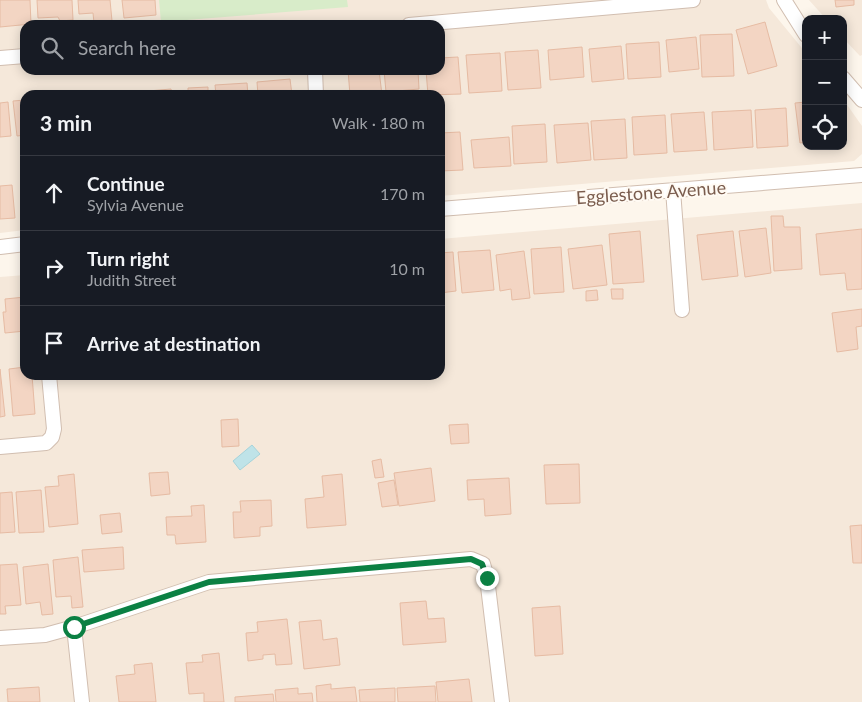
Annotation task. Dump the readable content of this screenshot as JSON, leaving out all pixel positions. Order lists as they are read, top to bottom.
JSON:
{
  "streets": {
    "street": ["Egglestone Avenue"]
  },
  "page": {
    "map_buttons": ["+", "−"],
    "search": "Search here",
    "heading": ["3 min", "Walk · 180 m"],
    "list": [
      ["Continue", "Sylvia Avenue", "170 m"],
      ["Turn right", "Judith Street", "10 m"],
      "Arrive at destination"
    ]
  }
}
